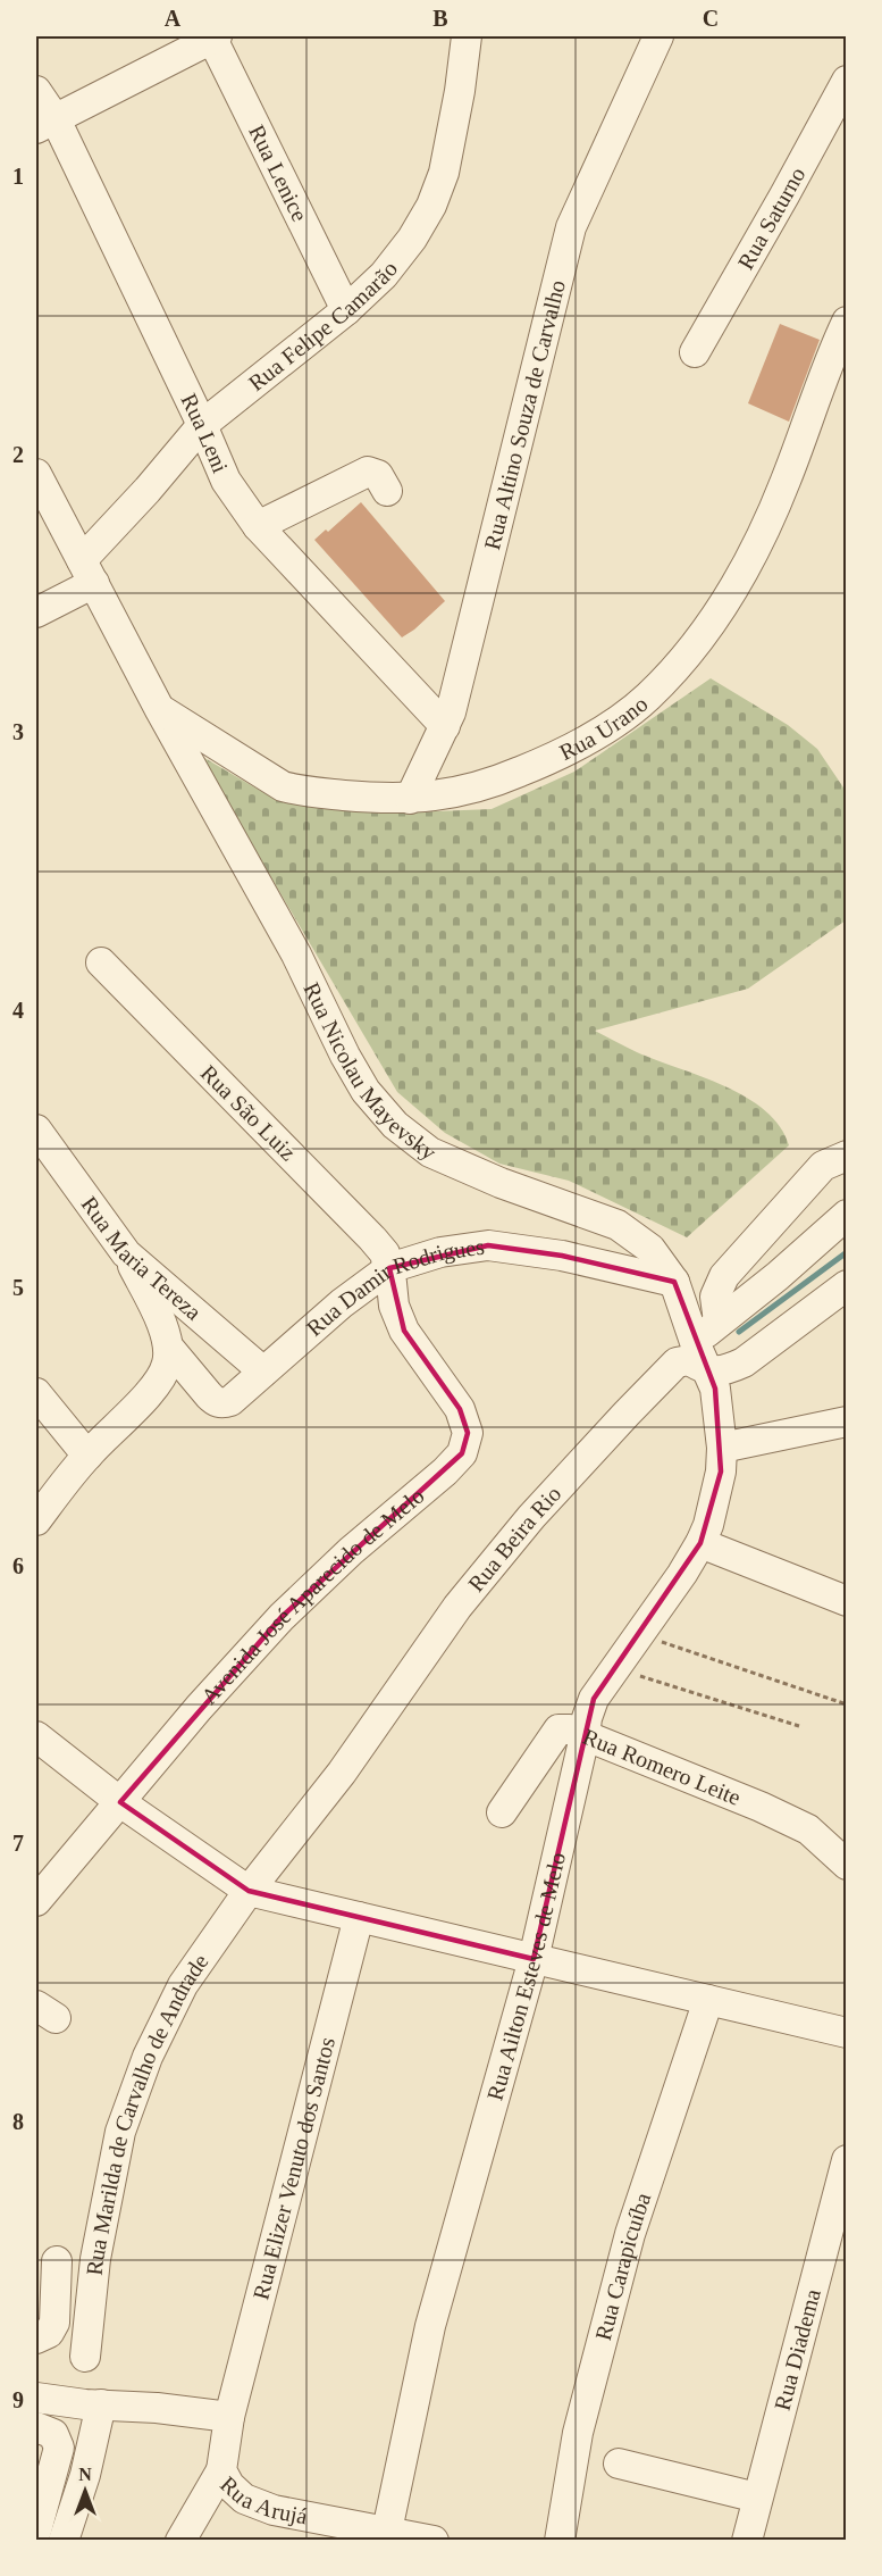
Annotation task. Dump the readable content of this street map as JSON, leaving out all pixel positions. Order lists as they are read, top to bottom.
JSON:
{
  "streets": {
    "street": [
      "Rua Lenice",
      "Rua Saturno",
      "Rua Felipe Camarão",
      "Rua Altino Souza de Carvalho",
      "Rua Leni",
      "Rua Urano",
      "Rua Nicolau Mayevsky",
      "Rua São Luiz",
      "Rua Maria Tereza",
      "Rua Damir Rodrigues",
      "Rua Beira Rio",
      "Avenida José Aparecido de Melo",
      "Rua Romero Leite",
      "Rua Ailton Esteves de Melo",
      "Rua Marilda de Carvalho de Andrade",
      "Rua Elizer Venuto dos Santos",
      "Rua Carapicuíba",
      "Rua Diadema",
      "Rua Arujá"
    ]
  },
  "crossings": [
    ["Rua Lenice", "Rua Felipe Camarão"],
    ["Rua Felipe Camarão", "Rua Leni"],
    ["Rua Felipe Camarão", "Rua Nicolau Mayevsky"],
    ["Rua Altino Souza de Carvalho", "Rua Leni"],
    ["Rua Altino Souza de Carvalho", "Rua Urano"],
    ["Rua Urano", "Rua Nicolau Mayevsky"],
    ["Rua Nicolau Mayevsky", "Rua Damir Rodrigues"],
    ["Rua Nicolau Mayevsky", "Rua Beira Rio"],
    ["Rua Nicolau Mayevsky", "Rua Ailton Esteves de Melo"],
    ["Rua São Luiz", "Rua Damir Rodrigues"],
    ["Rua São Luiz", "Avenida José Aparecido de Melo"],
    ["Rua Maria Tereza", "Rua Damir Rodrigues"],
    ["Rua Damir Rodrigues", "Avenida José Aparecido de Melo"],
    ["Rua Beira Rio", "Rua Marilda de Carvalho de Andrade"],
    ["Rua Romero Leite", "Rua Ailton Esteves de Melo"],
    ["Rua Ailton Esteves de Melo", "Rua Arujá"],
    ["Rua Elizer Venuto dos Santos", "Rua Arujá"]
  ],
  "north": "top",
  "grid": {
    "columns": ["A", "B", "C"],
    "rows": [
      "1",
      "2",
      "3",
      "4",
      "5",
      "6",
      "7",
      "8",
      "9"
    ]
  }
}
